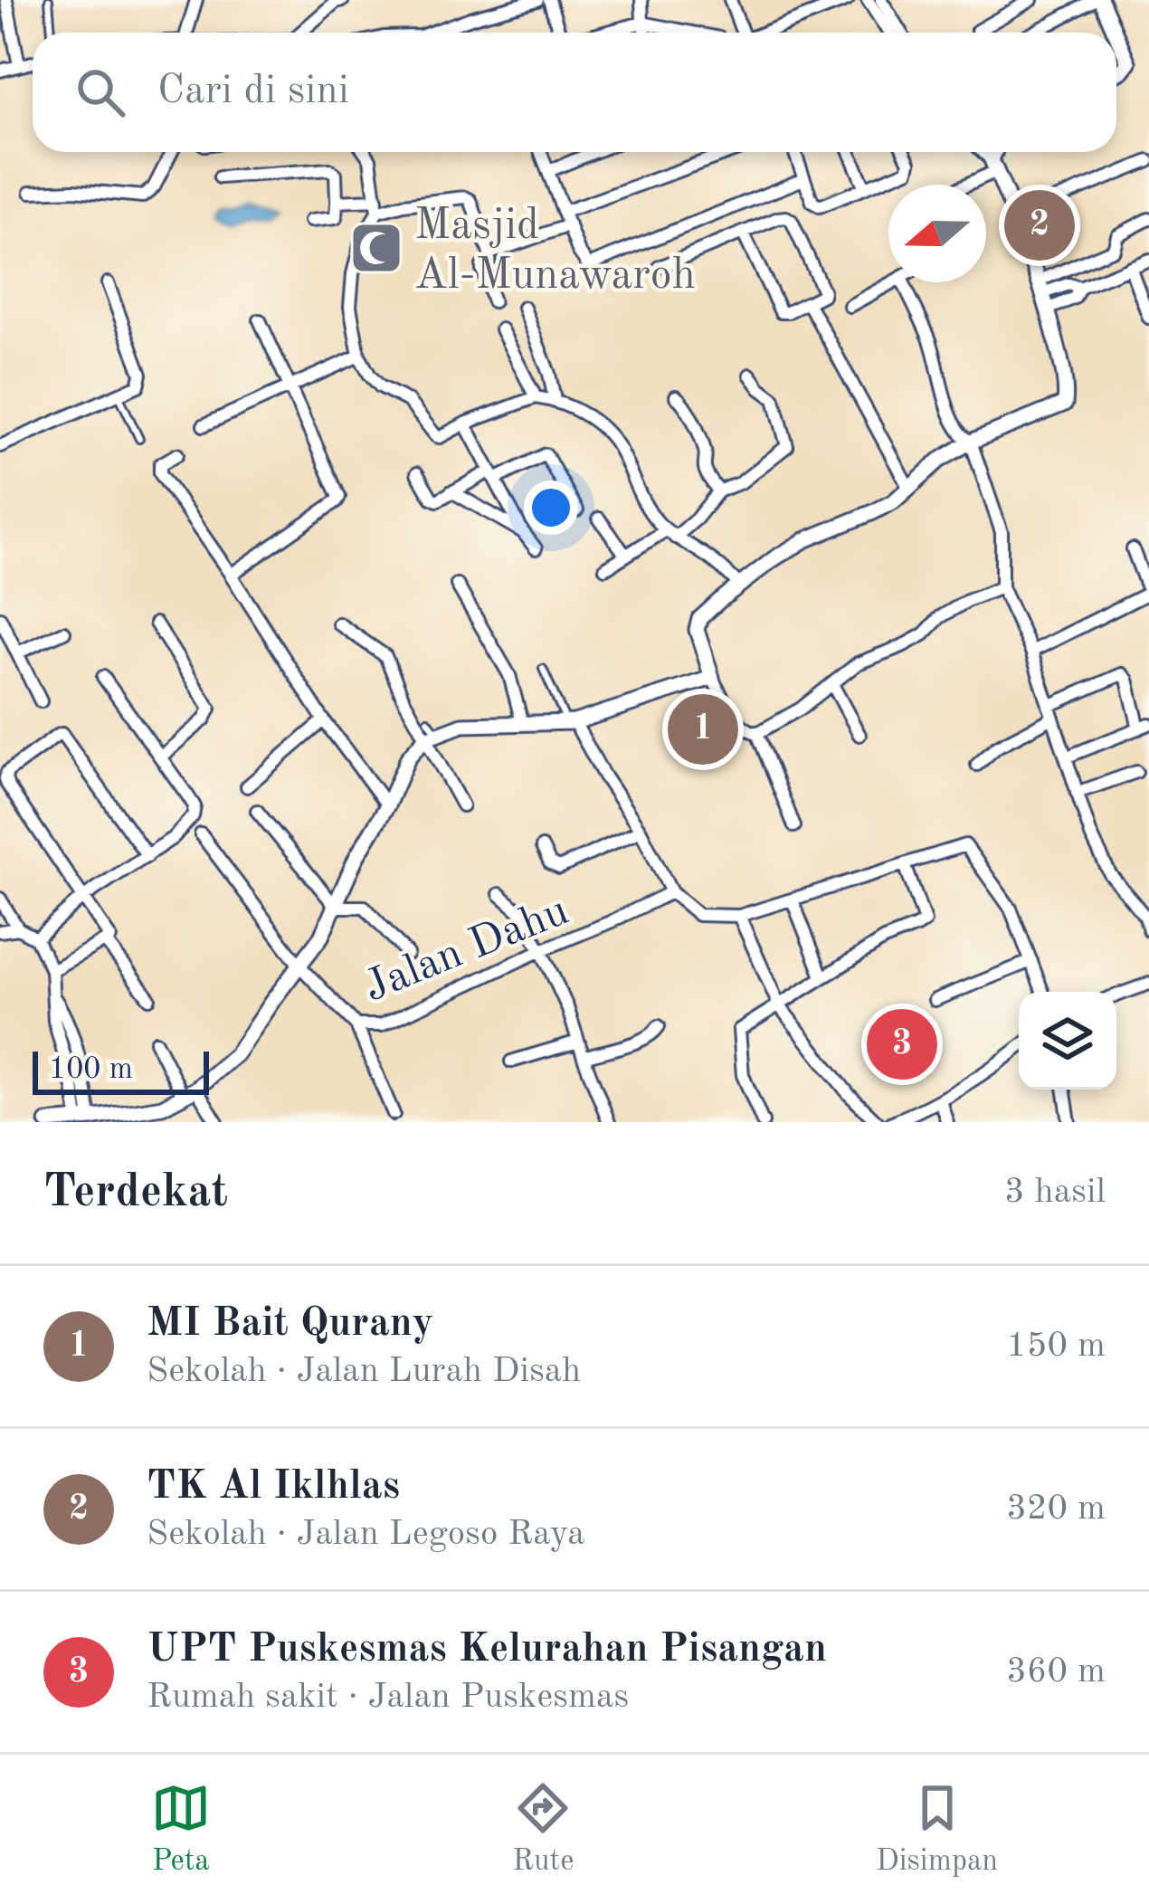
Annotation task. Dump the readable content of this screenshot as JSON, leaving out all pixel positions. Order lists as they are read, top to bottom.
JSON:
{
  "streets": {
    "street": ["Jalan Dahu"]
  },
  "places": {
    "mosque": ["Masjid Al-Munawaroh"]
  },
  "scale_bar": "100 m",
  "north": "left",
  "page": {
    "search": "Cari di sini",
    "pins": ["2", "1", "3"],
    "scale": "100 m",
    "heading": ["Terdekat", "3 hasil"],
    "list": [
      {
        "mark": "1",
        "name": "MI Bait Qurany",
        "note": "Sekolah · Jalan Lurah Disah",
        "value": "150 m"
      },
      {
        "mark": "2",
        "name": "TK Al Iklhlas",
        "note": "Sekolah · Jalan Legoso Raya",
        "value": "320 m"
      },
      {
        "mark": "3",
        "name": "UPT Puskesmas Kelurahan Pisangan",
        "note": "Rumah sakit · Jalan Puskesmas",
        "value": "360 m"
      }
    ],
    "nav": ["Peta", "Rute", "Disimpan"]
  }
}
